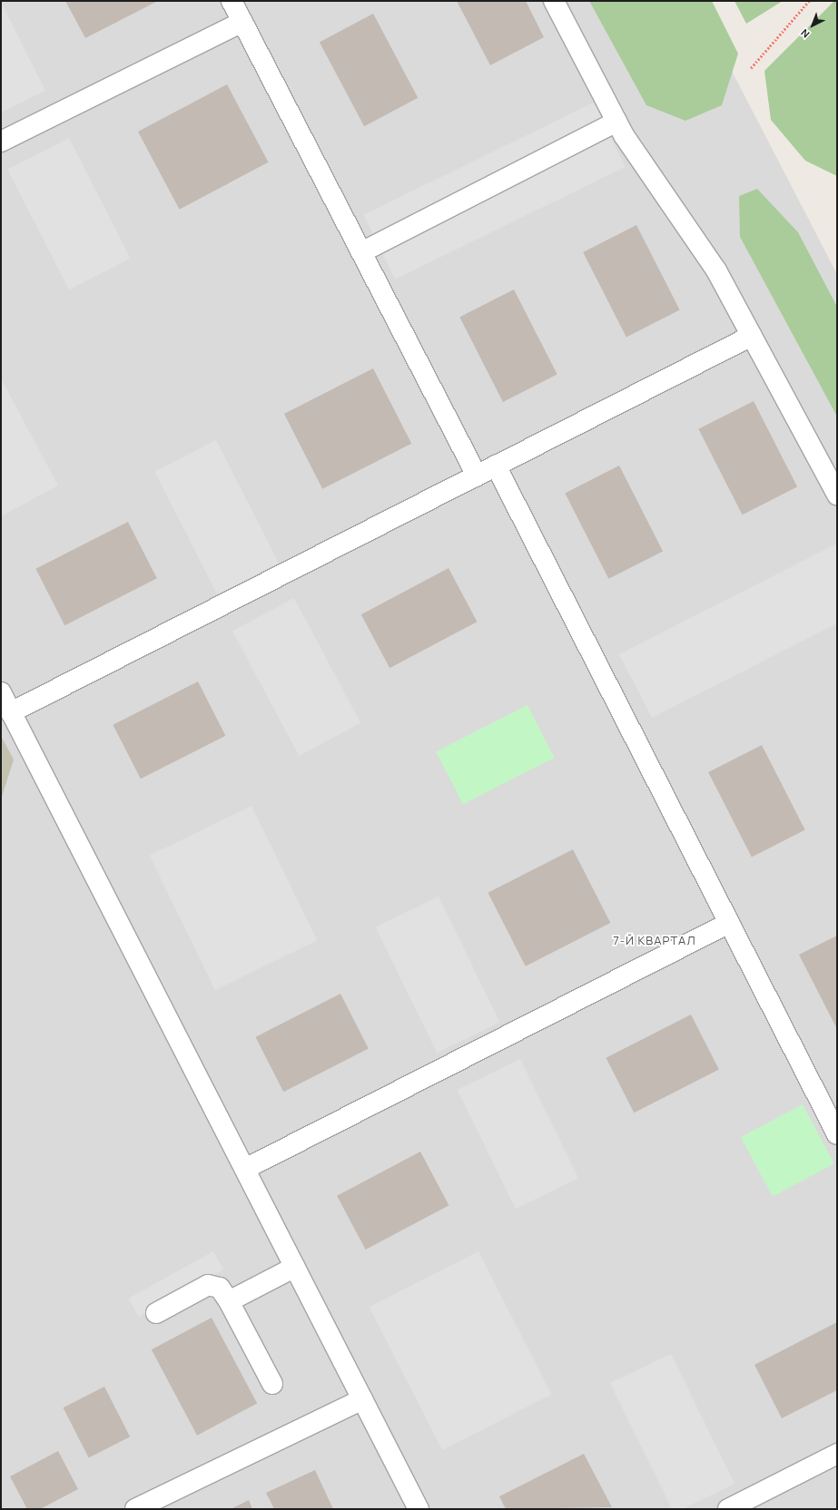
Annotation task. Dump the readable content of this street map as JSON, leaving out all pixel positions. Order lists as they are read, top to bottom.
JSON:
{
  "districts": ["7-Й КВАРТАЛ"],
  "north": "bottom left"
}
